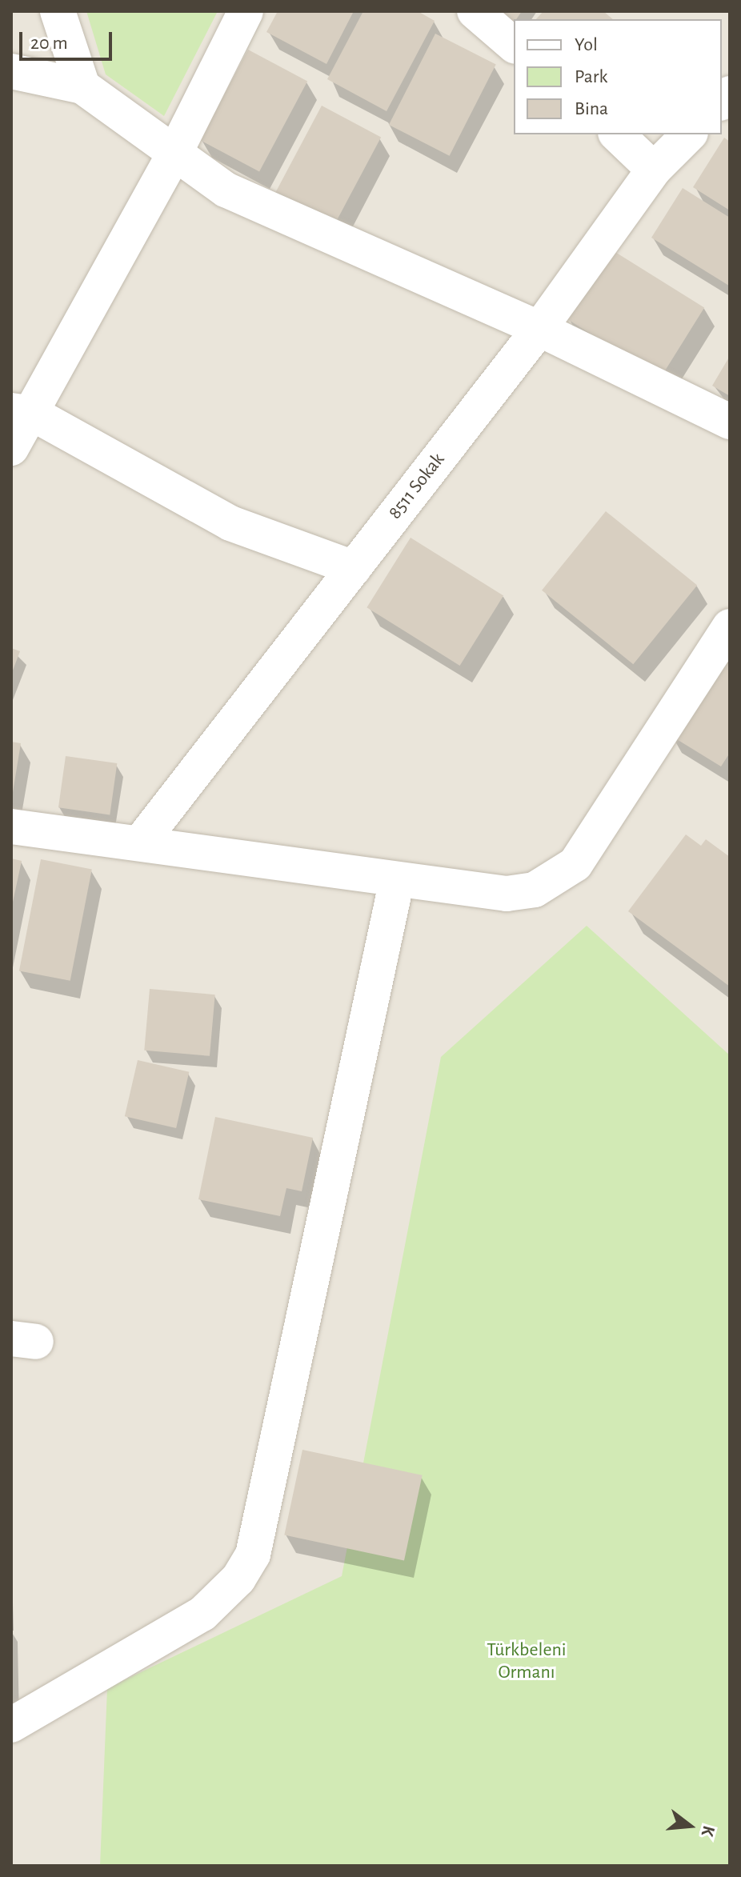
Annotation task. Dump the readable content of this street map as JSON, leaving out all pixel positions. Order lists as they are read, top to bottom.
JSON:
{
  "streets": {
    "street": ["8511 Sokak"]
  },
  "parks": ["Türkbeleni Ormanı"],
  "legend": ["Yol", "Park", "Bina"],
  "scale_bar": "20 m",
  "north": "right"
}
